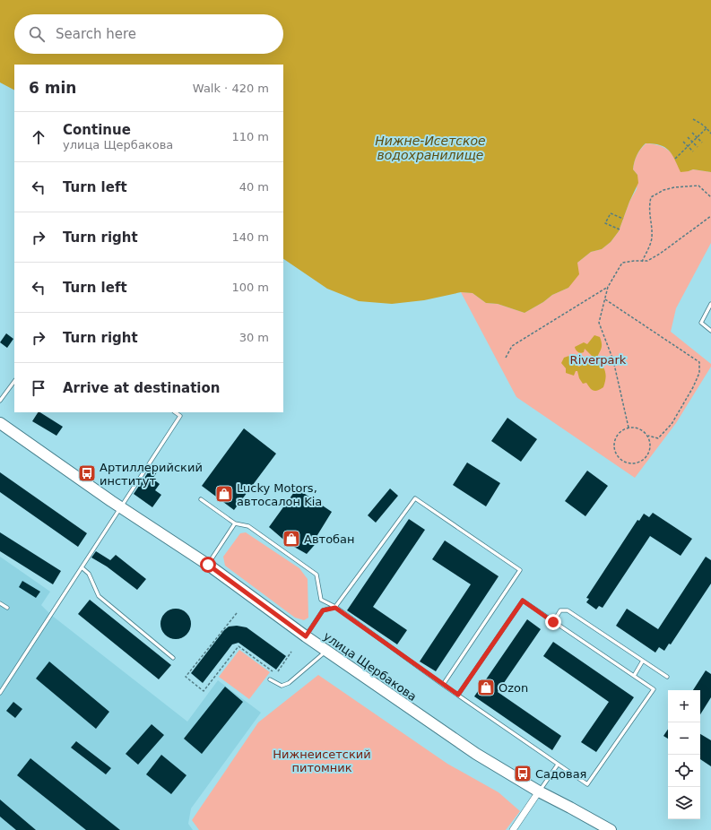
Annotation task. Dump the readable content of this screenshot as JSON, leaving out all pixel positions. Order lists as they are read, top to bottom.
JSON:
{
  "streets": {
    "main road": ["улица Щербакова"]
  },
  "water": ["Нижне-Исетское водохранилище"],
  "parks": ["Riverpark", "Нижнеисетский питомник"],
  "places": {
    "bus stop": ["Артиллерийский институт", "Садовая"],
    "shop": ["Lucky Motors, автосалон Kia", "Автобан", "Ozon"]
  },
  "page": {
    "search": "Search here",
    "heading": ["6 min", "Walk · 420 m"],
    "list": [
      ["Continue", "улица Щербакова", "110 m"],
      ["Turn left", "40 m"],
      ["Turn right", "140 m"],
      ["Turn left", "100 m"],
      ["Turn right", "30 m"],
      "Arrive at destination"
    ],
    "map_buttons": ["+", "−"]
  }
}
